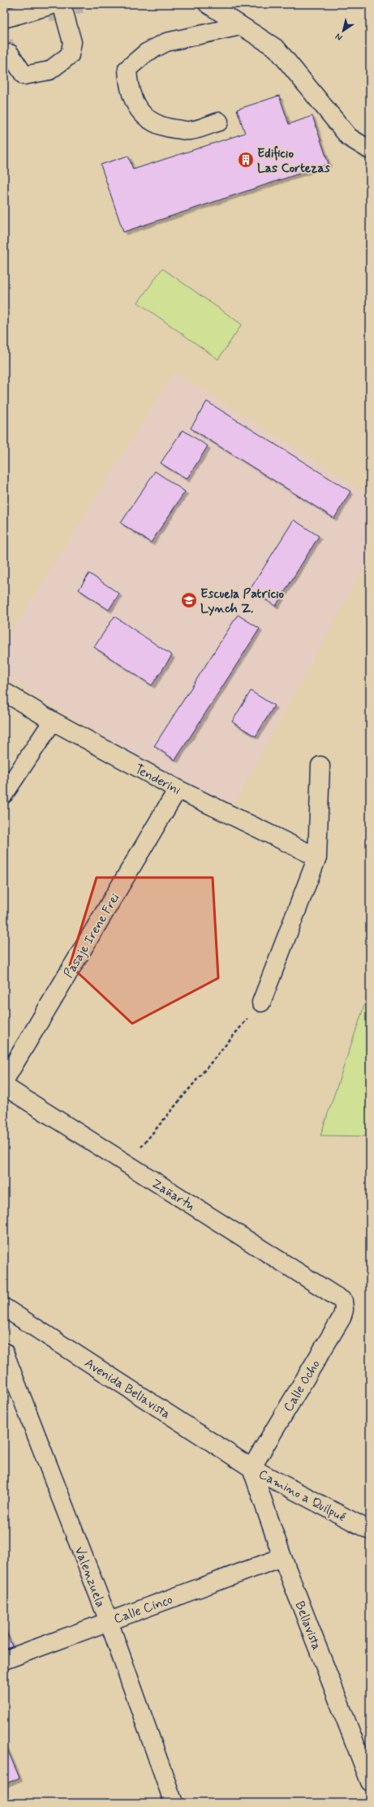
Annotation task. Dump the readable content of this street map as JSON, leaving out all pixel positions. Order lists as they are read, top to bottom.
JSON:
{
  "streets": {
    "street": [
      "Tenderini",
      "Pasaje Irene Frei",
      "Zañartu",
      "Calle Ocho",
      "Avenida Bellavista",
      "Camino a Quilpué",
      "Valenzuela",
      "Calle Cinco",
      "Bellavista"
    ]
  },
  "crossings": [
    ["Tenderini", "Pasaje Irene Frei"],
    ["Zañartu", "Calle Ocho"],
    ["Calle Ocho", "Avenida Bellavista"],
    ["Calle Ocho", "Camino a Quilpué"],
    ["Calle Ocho", "Bellavista"],
    ["Avenida Bellavista", "Camino a Quilpué"],
    ["Avenida Bellavista", "Bellavista"],
    ["Camino a Quilpué", "Bellavista"],
    ["Valenzuela", "Calle Cinco"],
    ["Calle Cinco", "Bellavista"]
  ],
  "places": {
    "building": ["Edificio Las Cortezas"],
    "school or university": ["Escuela Patricio Lynch Z."]
  },
  "north": "bottom left"
}
